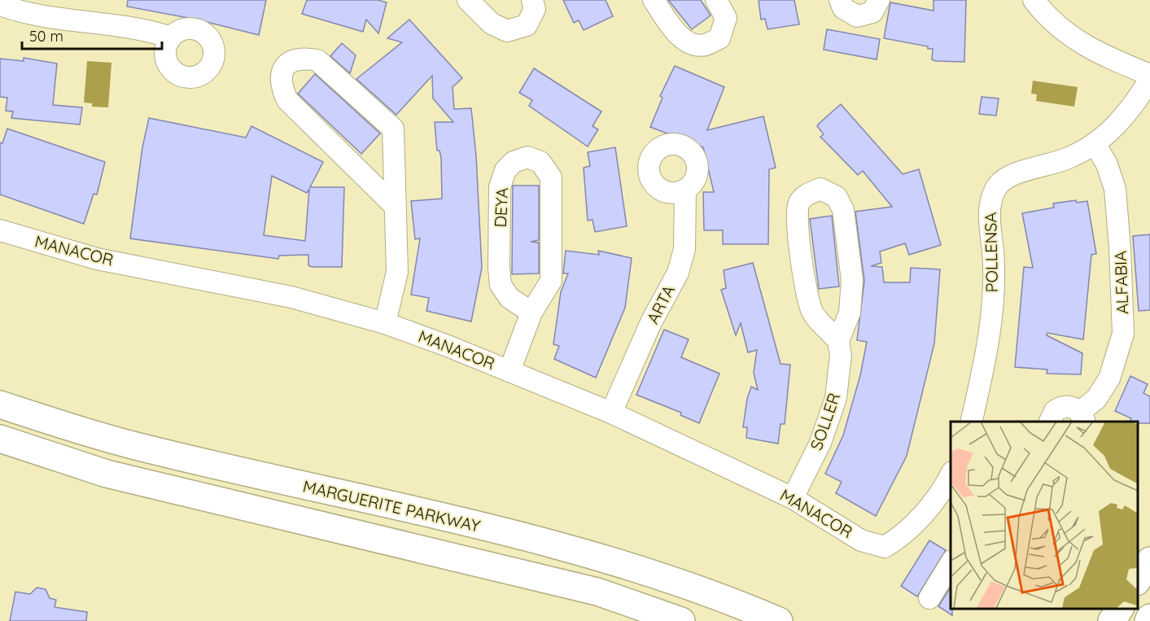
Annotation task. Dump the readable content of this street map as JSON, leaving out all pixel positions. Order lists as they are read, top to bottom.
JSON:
{
  "streets": {
    "main road": ["MARGUERITE PARKWAY"],
    "street": [
      "DEYA",
      "MANACOR",
      "POLLENSA",
      "ALFABIA",
      "ARTA",
      "SOLLER"
    ]
  },
  "crossings": [
    ["DEYA", "MANACOR"],
    ["MANACOR", "ARTA"],
    ["MANACOR", "SOLLER"],
    ["POLLENSA", "ALFABIA"]
  ],
  "scale_bar": "50 m"
}
